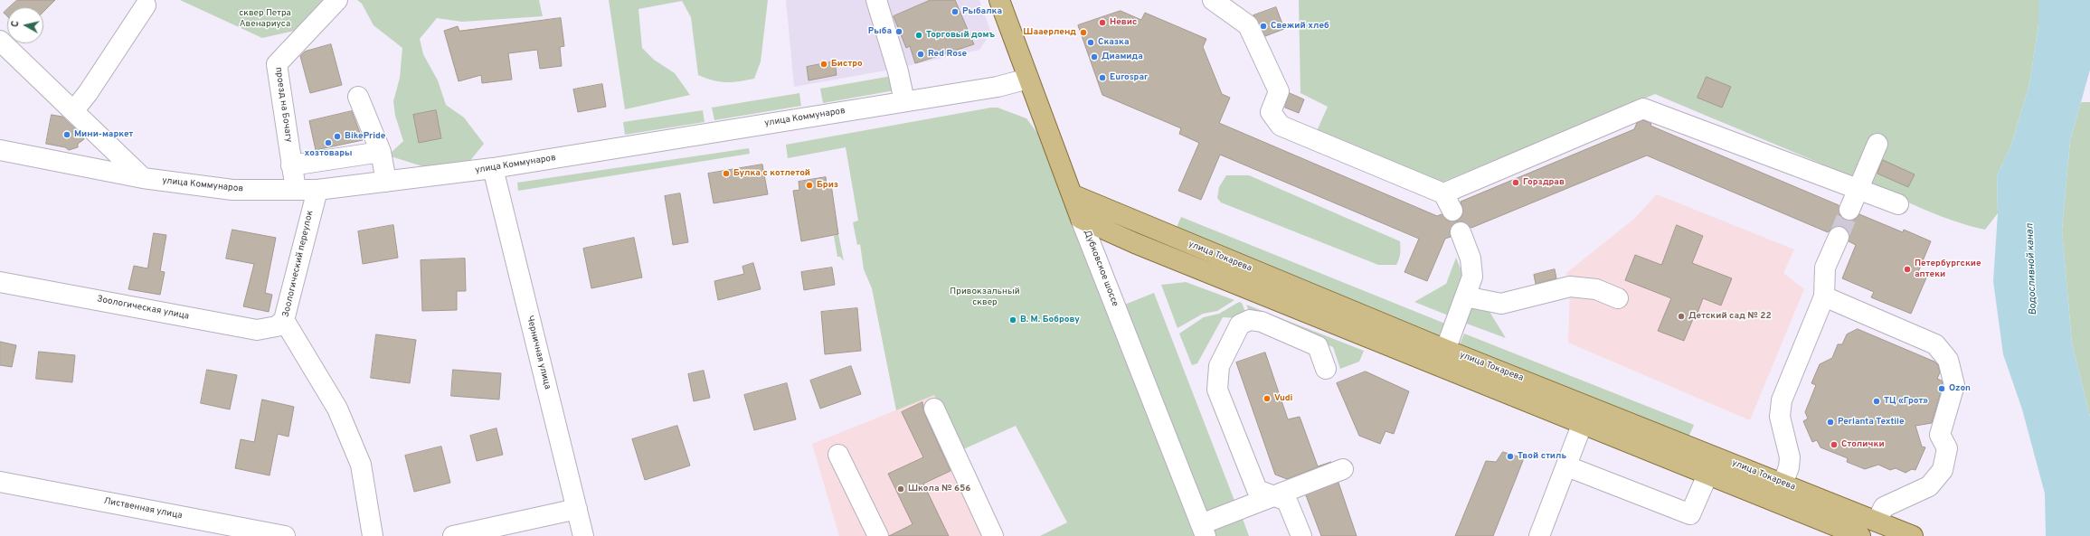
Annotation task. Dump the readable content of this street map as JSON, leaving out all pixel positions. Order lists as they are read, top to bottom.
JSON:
{
  "streets": {
    "main road": ["улица Токарева", "Дубковское шоссе"],
    "street": [
      "проезд на Бочагу",
      "улица Коммунаров",
      "Зоологический переулок",
      "Зоологическая улица",
      "Черничная улица",
      "Лиственная улица"
    ]
  },
  "crossings": [
    ["проезд на Бочагу", "улица Коммунаров"],
    ["улица Коммунаров", "Зоологический переулок"],
    ["улица Коммунаров", "Дубковское шоссе"],
    ["улица Коммунаров", "Черничная улица"],
    ["улица Токарева", "Дубковское шоссе"],
    ["Зоологический переулок", "Зоологическая улица"]
  ],
  "water": ["Водосливной канал"],
  "parks": ["сквер Петра Авенариуса", "Привокзальный сквер"],
  "places": [
    "Рыбалка",
    "Невис",
    "Свежий хлеб",
    "Рыба",
    "Шааерленд",
    "Торговый домъ",
    "Сказка",
    "Red Rose",
    "Диамида",
    "Бистро",
    "Eurospar",
    "Мини-маркет",
    "BikePride",
    "хозтовары",
    "Булка с котлетой",
    "Горздрав",
    "Бриз",
    "Петербургские аптеки",
    "Детский сад № 22",
    "В. М. Боброву",
    "Ozon",
    "Vudi",
    "ТЦ «Грот»",
    "Perlanta Textile",
    "Столички",
    "Твой стиль",
    "Школа № 656"
  ],
  "north": "left"
}
